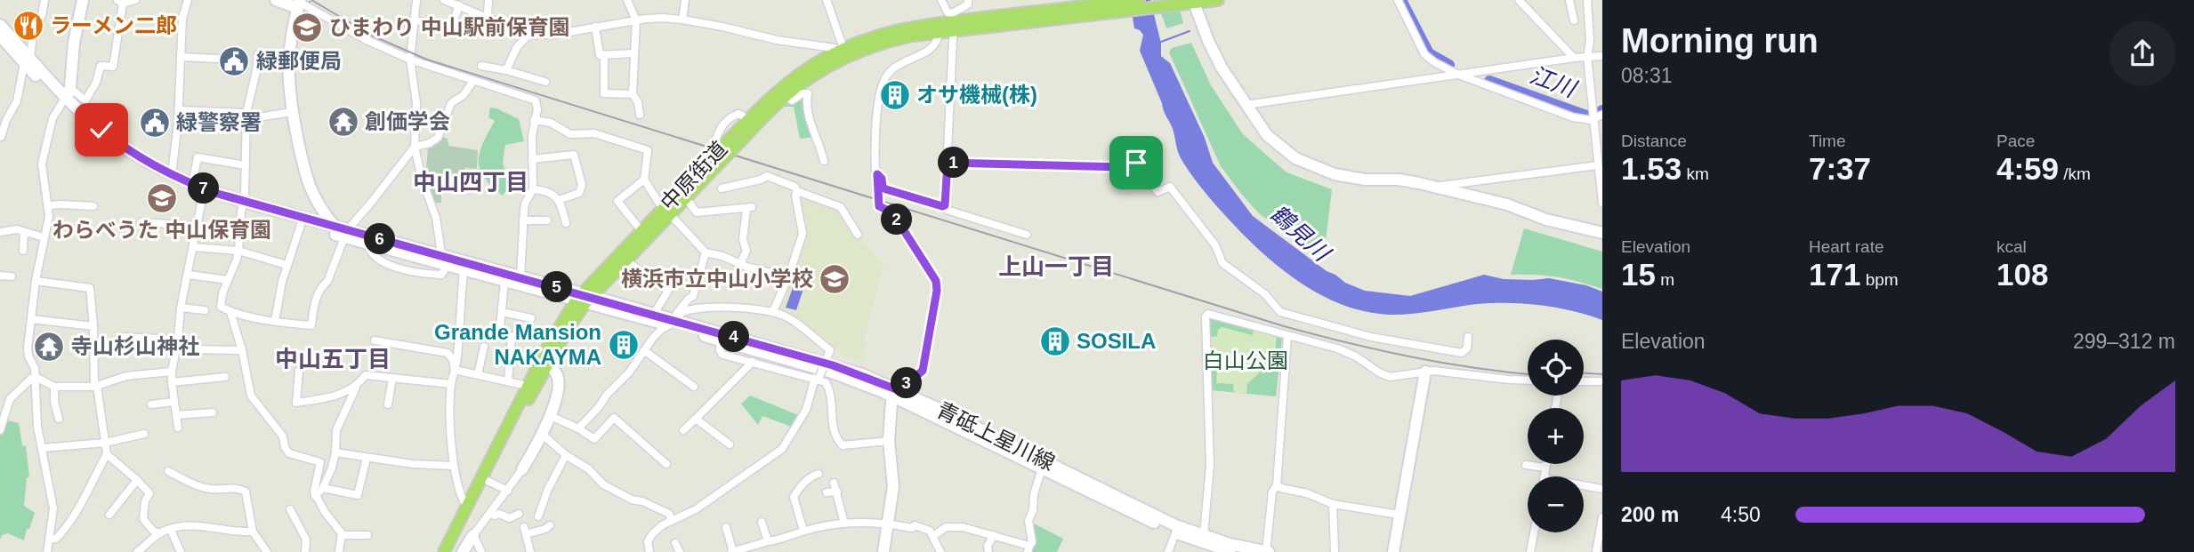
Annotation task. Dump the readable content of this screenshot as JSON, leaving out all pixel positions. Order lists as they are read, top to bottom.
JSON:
{
  "streets": {
    "main road": ["中原街道"],
    "street": ["青砥上星川線"]
  },
  "crossings": [
    ["中原街道", "青砥上星川線"]
  ],
  "districts": ["中山四丁目", "上山一丁目", "中山五丁目"],
  "water": ["江川", "鶴見川"],
  "parks": ["白山公園"],
  "places": {
    "restaurant": ["ラーメン二郎"],
    "school or university": ["ひまわり 中山駅前保育園", "わらべうた 中山保育園", "横浜市立中山小学校"],
    "public building": ["緑郵便局", "緑警察署"],
    "building": ["オサ機械(株)", "SOSILA", "Grande Mansion NAKAYMA"],
    "temple": ["創価学会", "寺山杉山神社"]
  },
  "page": {
    "heading": ["Morning run", "08:31"],
    "stats": [
      ["Distance", "1.53 km"],
      ["Time", "7:37"],
      ["Pace", "4:59 /km"],
      ["Elevation", "15 m"],
      ["Heart rate", "171 bpm"],
      ["kcal", "108"]
    ],
    "pins": [
      "1",
      "7",
      "2",
      "6",
      "5",
      "4",
      "3"
    ],
    "chart": ["Elevation", "299–312 m"],
    "map_buttons": ["+", "−"],
    "list": [
      {
        "name": "200 m",
        "note": "4:50"
      }
    ]
  }
}
